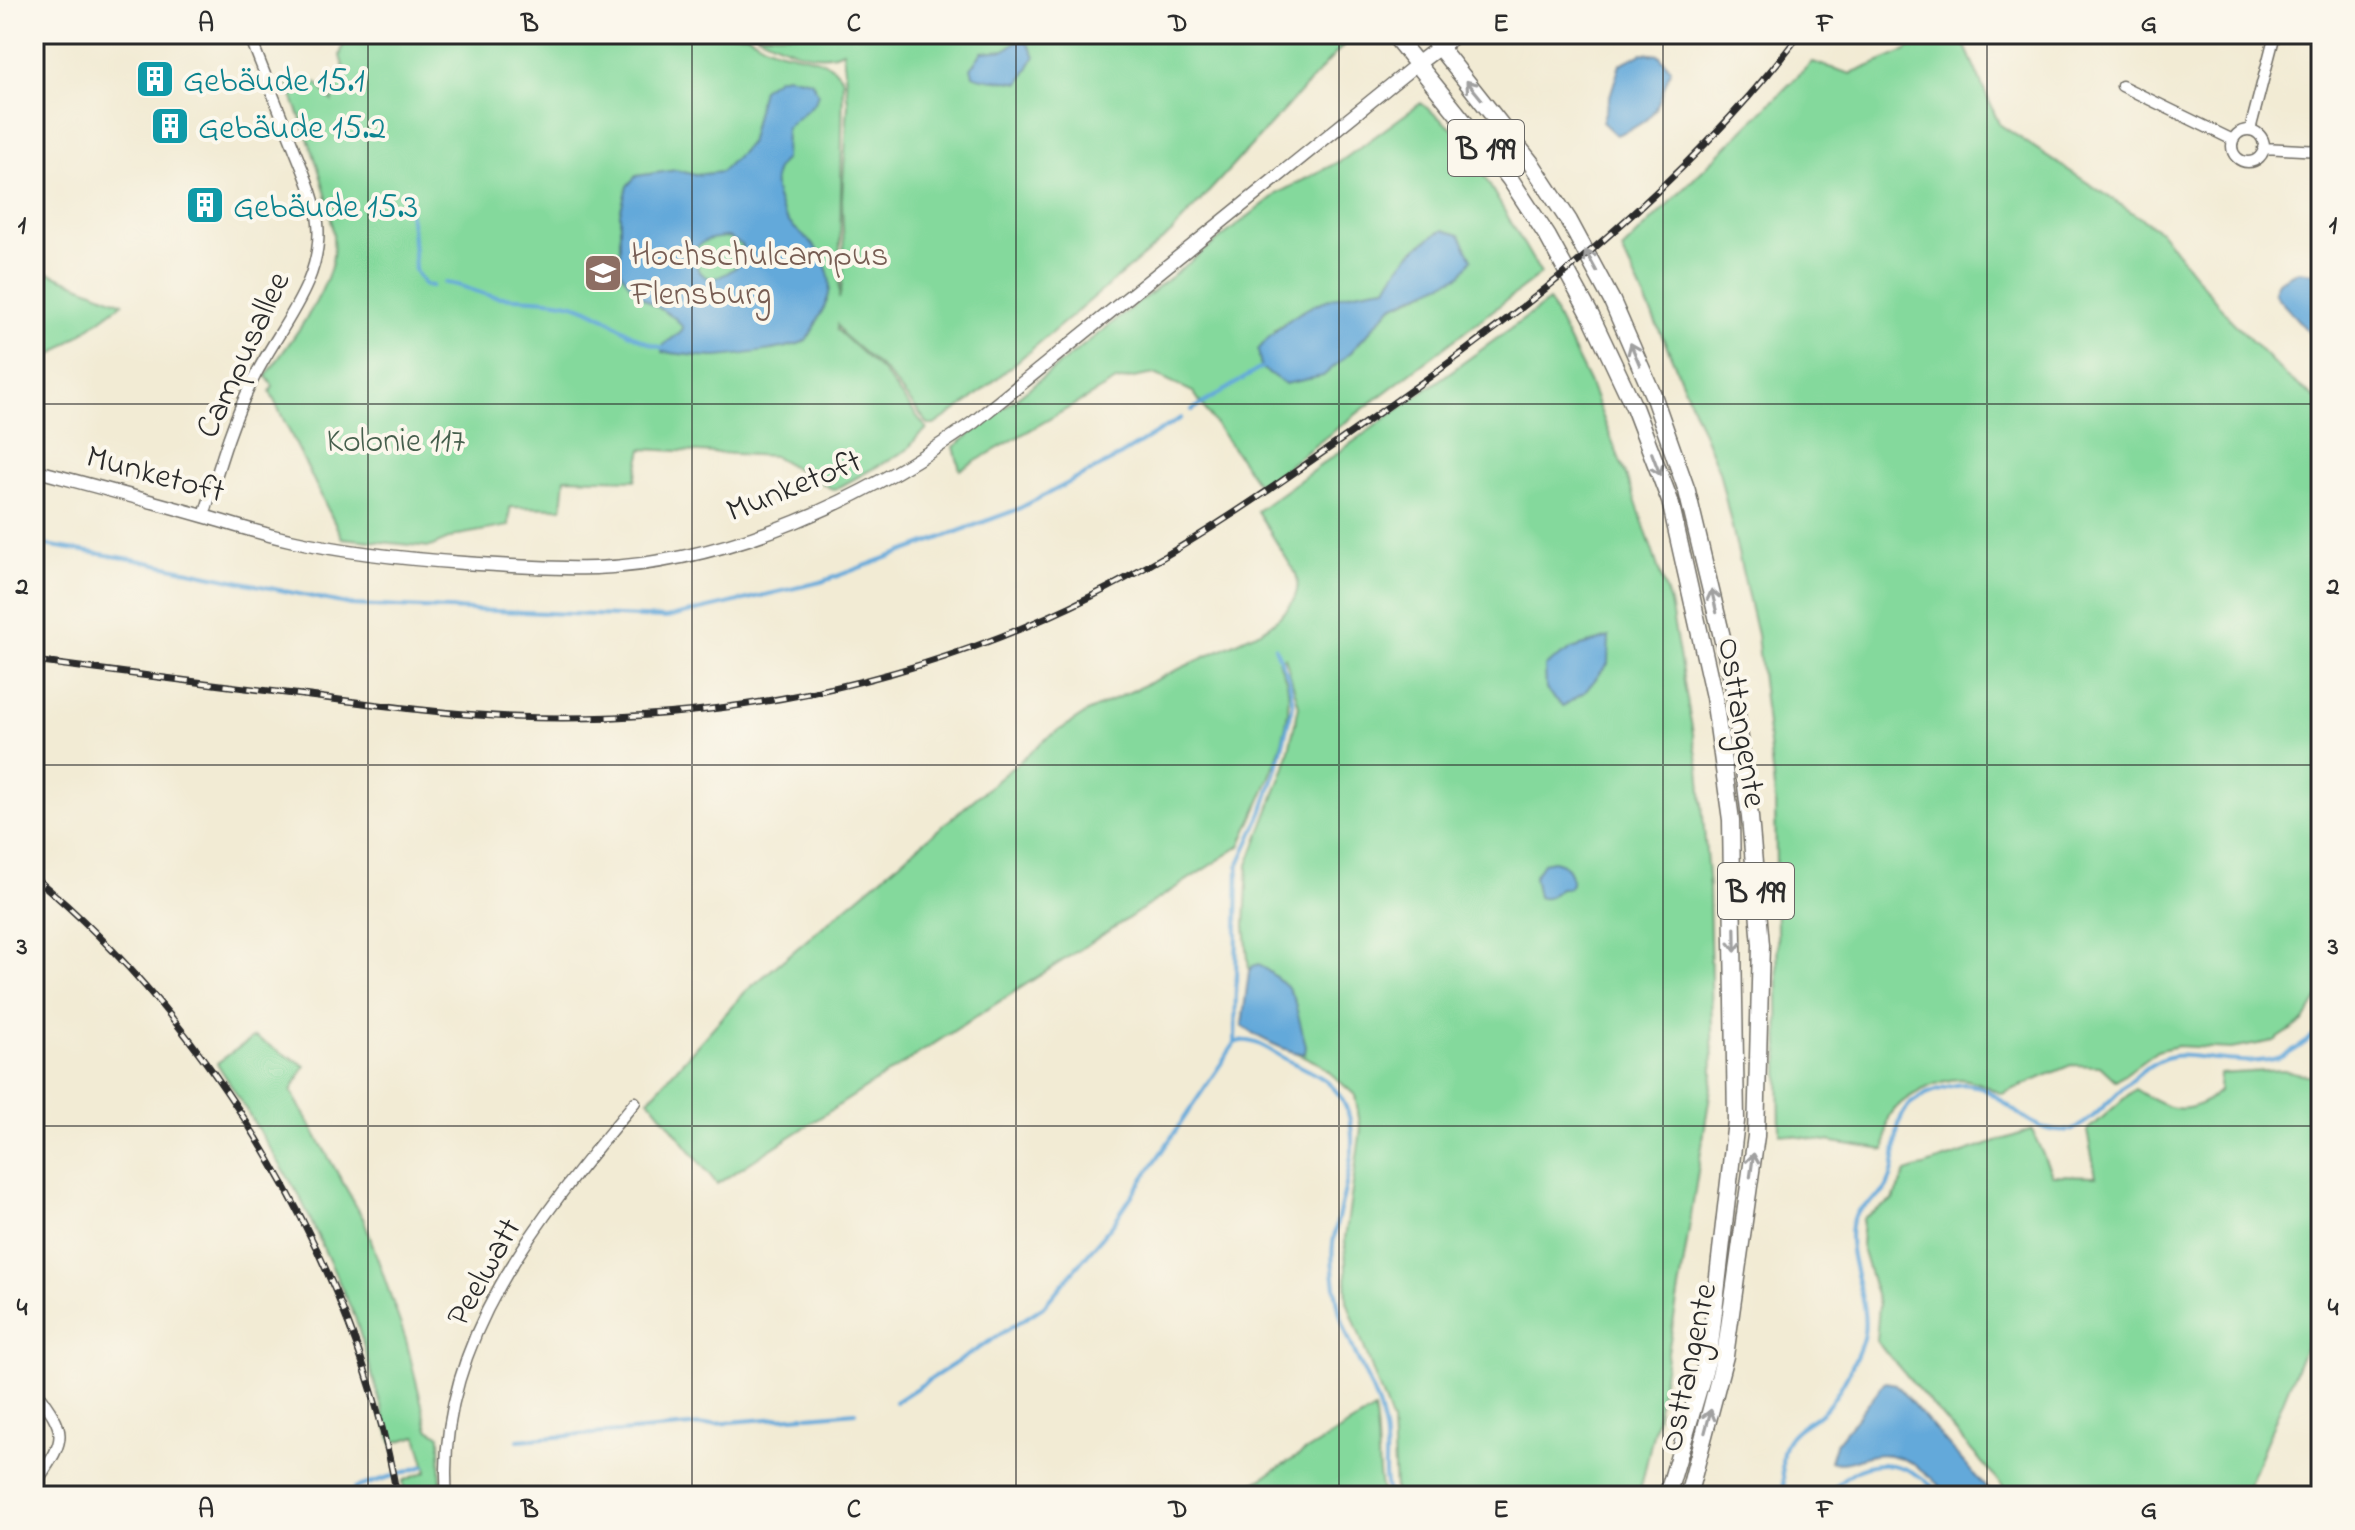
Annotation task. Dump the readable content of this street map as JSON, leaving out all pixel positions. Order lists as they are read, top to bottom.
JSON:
{
  "streets": {
    "main road": ["B 199", "Munketoft", "Osttangente"],
    "street": ["Campusallee", "Peelwatt"]
  },
  "crossings": [
    ["Campusallee", "Munketoft"],
    ["Munketoft", "Osttangente"]
  ],
  "parks": ["Kolonie 117"],
  "places": {
    "building": ["Gebäude 15.1", "Gebäude 15.2", "Gebäude 15.3"],
    "school or university": ["Hochschulcampus Flensburg"]
  },
  "grid": {
    "columns": [
      "A",
      "B",
      "C",
      "D",
      "E",
      "F",
      "G"
    ],
    "rows": [
      "1",
      "2",
      "3",
      "4"
    ]
  }
}
